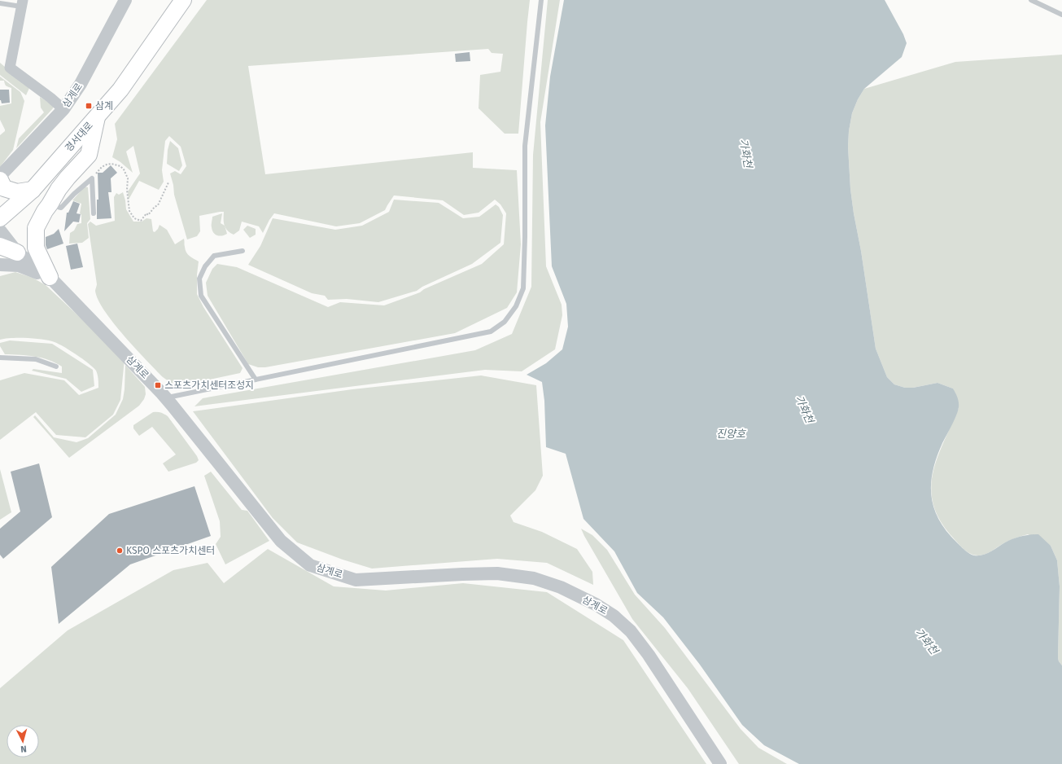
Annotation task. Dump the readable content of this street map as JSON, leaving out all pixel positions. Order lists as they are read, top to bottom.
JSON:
{
  "streets": {
    "main road": ["경서대로"],
    "street": ["삼계로"]
  },
  "water": ["가화천", "진양호"],
  "places": {
    "transit": ["삼계", "스포츠가치센터조성지"],
    "other": ["KSPO 스포츠가치센터"]
  },
  "north": "bottom"
}
